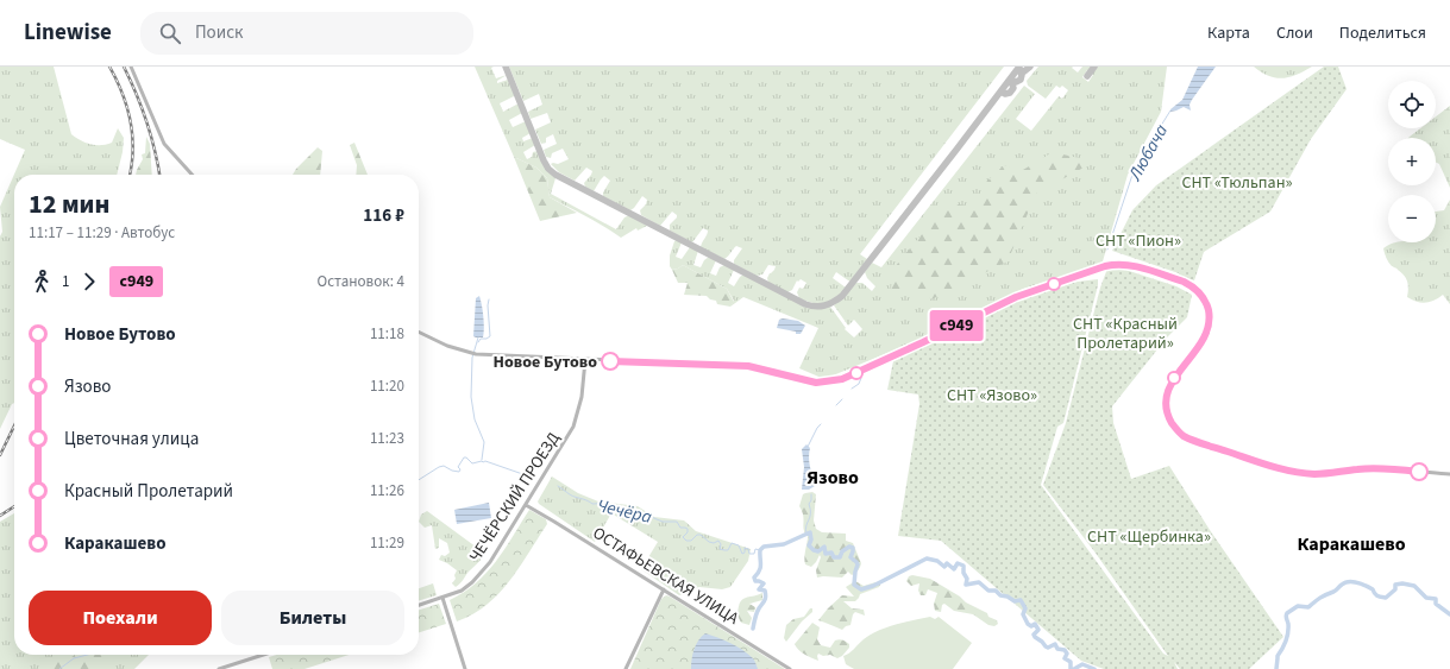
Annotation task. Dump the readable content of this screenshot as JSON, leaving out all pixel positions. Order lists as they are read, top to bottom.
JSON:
{
  "streets": {
    "main road": ["ЧЕЧЁРСКИЙ ПРОЕЗД", "ОСТАФЬЕВСКАЯ УЛИЦА"]
  },
  "crossings": [
    ["ЧЕЧЁРСКИЙ ПРОЕЗД", "ОСТАФЬЕВСКАЯ УЛИЦА"]
  ],
  "districts": ["Язово", "Каракашево"],
  "water": ["Любача", "Чечёра"],
  "parks": [
    "СНТ «Тюльпан»",
    "СНТ «Пион»",
    "СНТ «Красный Пролетарий»",
    "СНТ «Язово»",
    "СНТ «Щербинка»"
  ],
  "places": ["Новое Бутово"],
  "lines": ["bus line с949"],
  "page": {
    "header": "Linewise",
    "search": "Поиск",
    "nav": ["Карта", "Слои", "Поделиться"],
    "on_map": "с949",
    "map_buttons": ["+", "−"],
    "heading": ["12 мин", "11:17 – 11:29 · Автобус", "116 ₽"],
    "legs": ["1", "с949", "Остановок: 4"],
    "list": [
      {
        "name": "Новое Бутово",
        "value": "11:18"
      },
      {
        "name": "Язово",
        "value": "11:20"
      },
      {
        "name": "Цветочная улица",
        "value": "11:23"
      },
      {
        "name": "Красный Пролетарий",
        "value": "11:26"
      },
      {
        "name": "Каракашево",
        "value": "11:29"
      }
    ],
    "buttons": ["Поехали", "Билеты"]
  }
}
